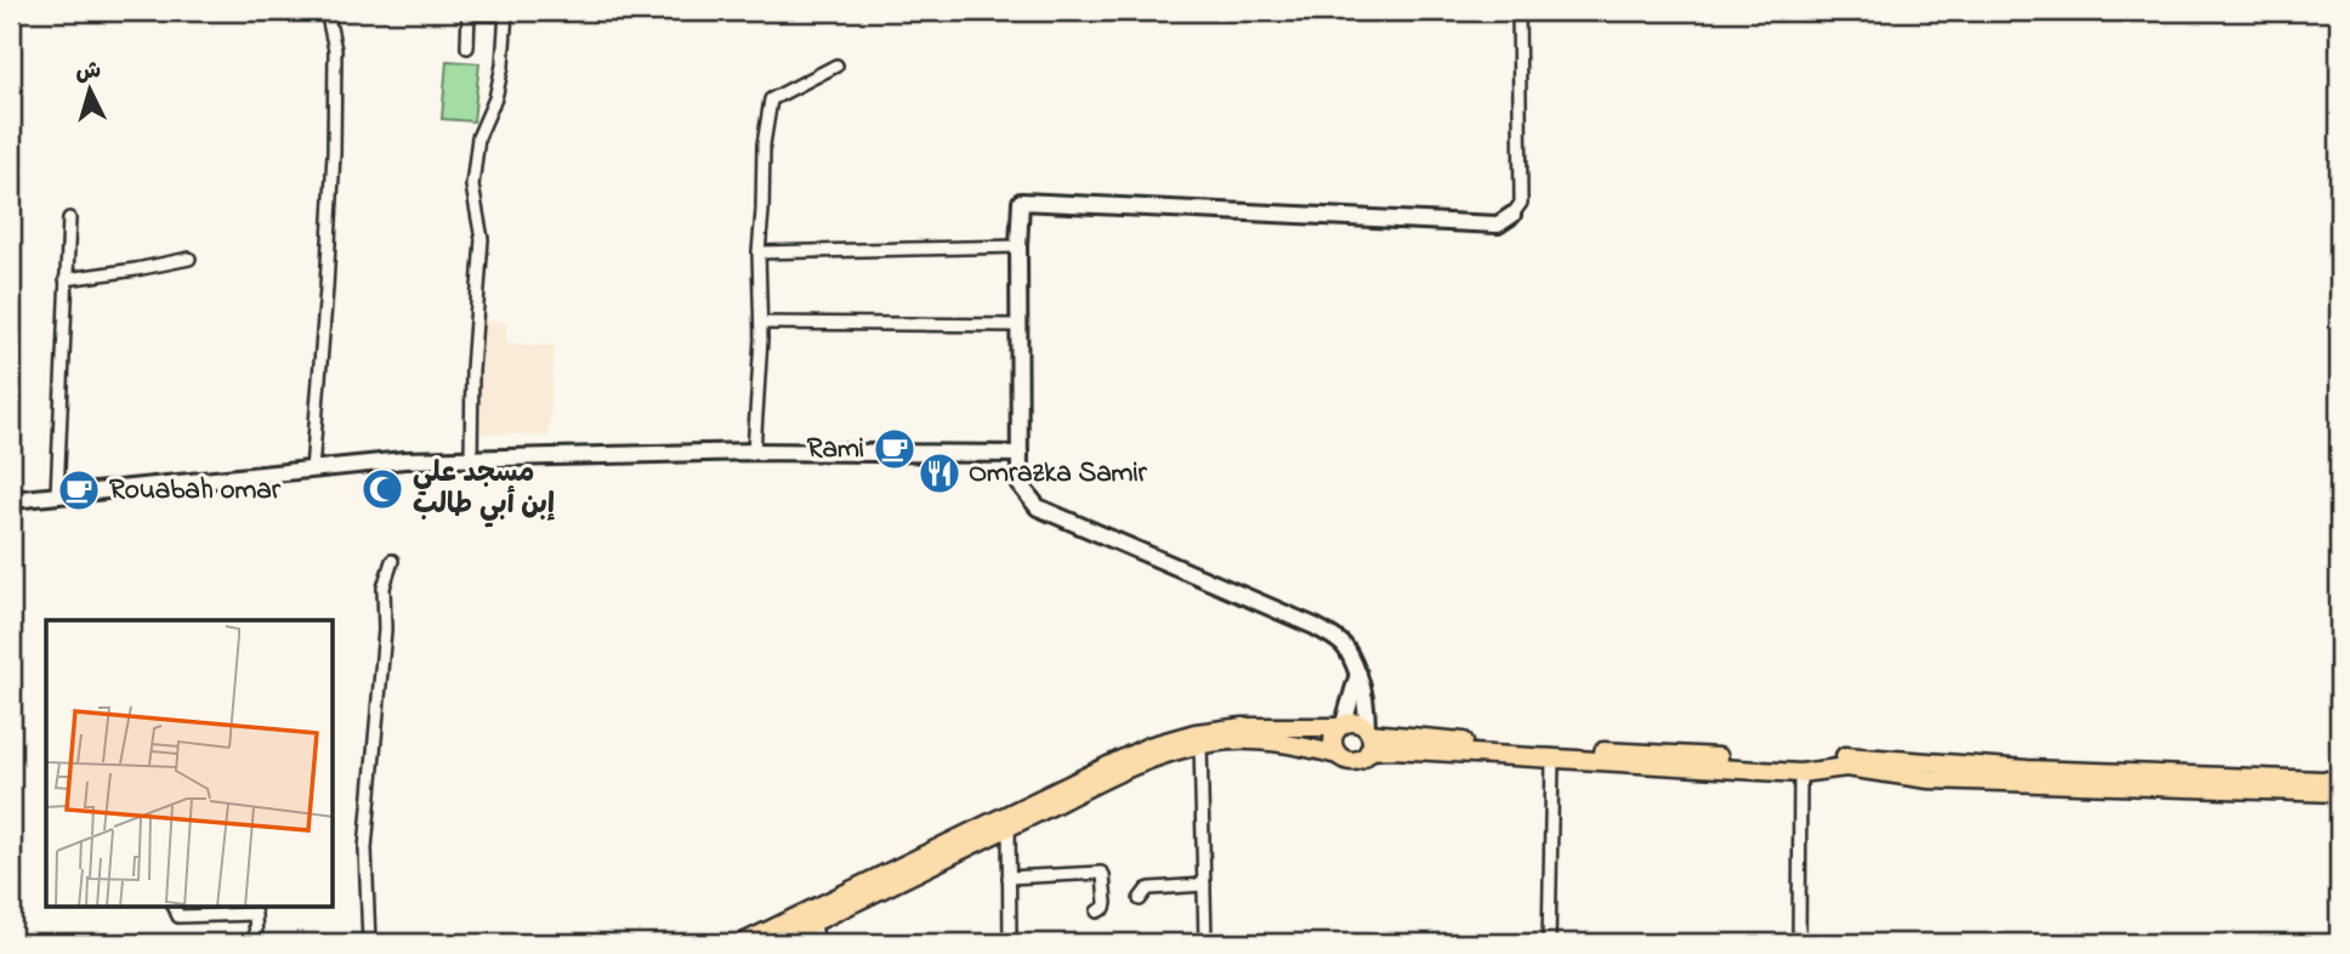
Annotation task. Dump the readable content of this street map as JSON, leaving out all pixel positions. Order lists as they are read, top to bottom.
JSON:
{
  "places": {
    "cafe": ["Rami", "Rouabah omar"],
    "restaurant": ["Omrazka Samir"],
    "mosque": ["مسجد علي إبن أبي طالب"]
  },
  "north": "top"
}
